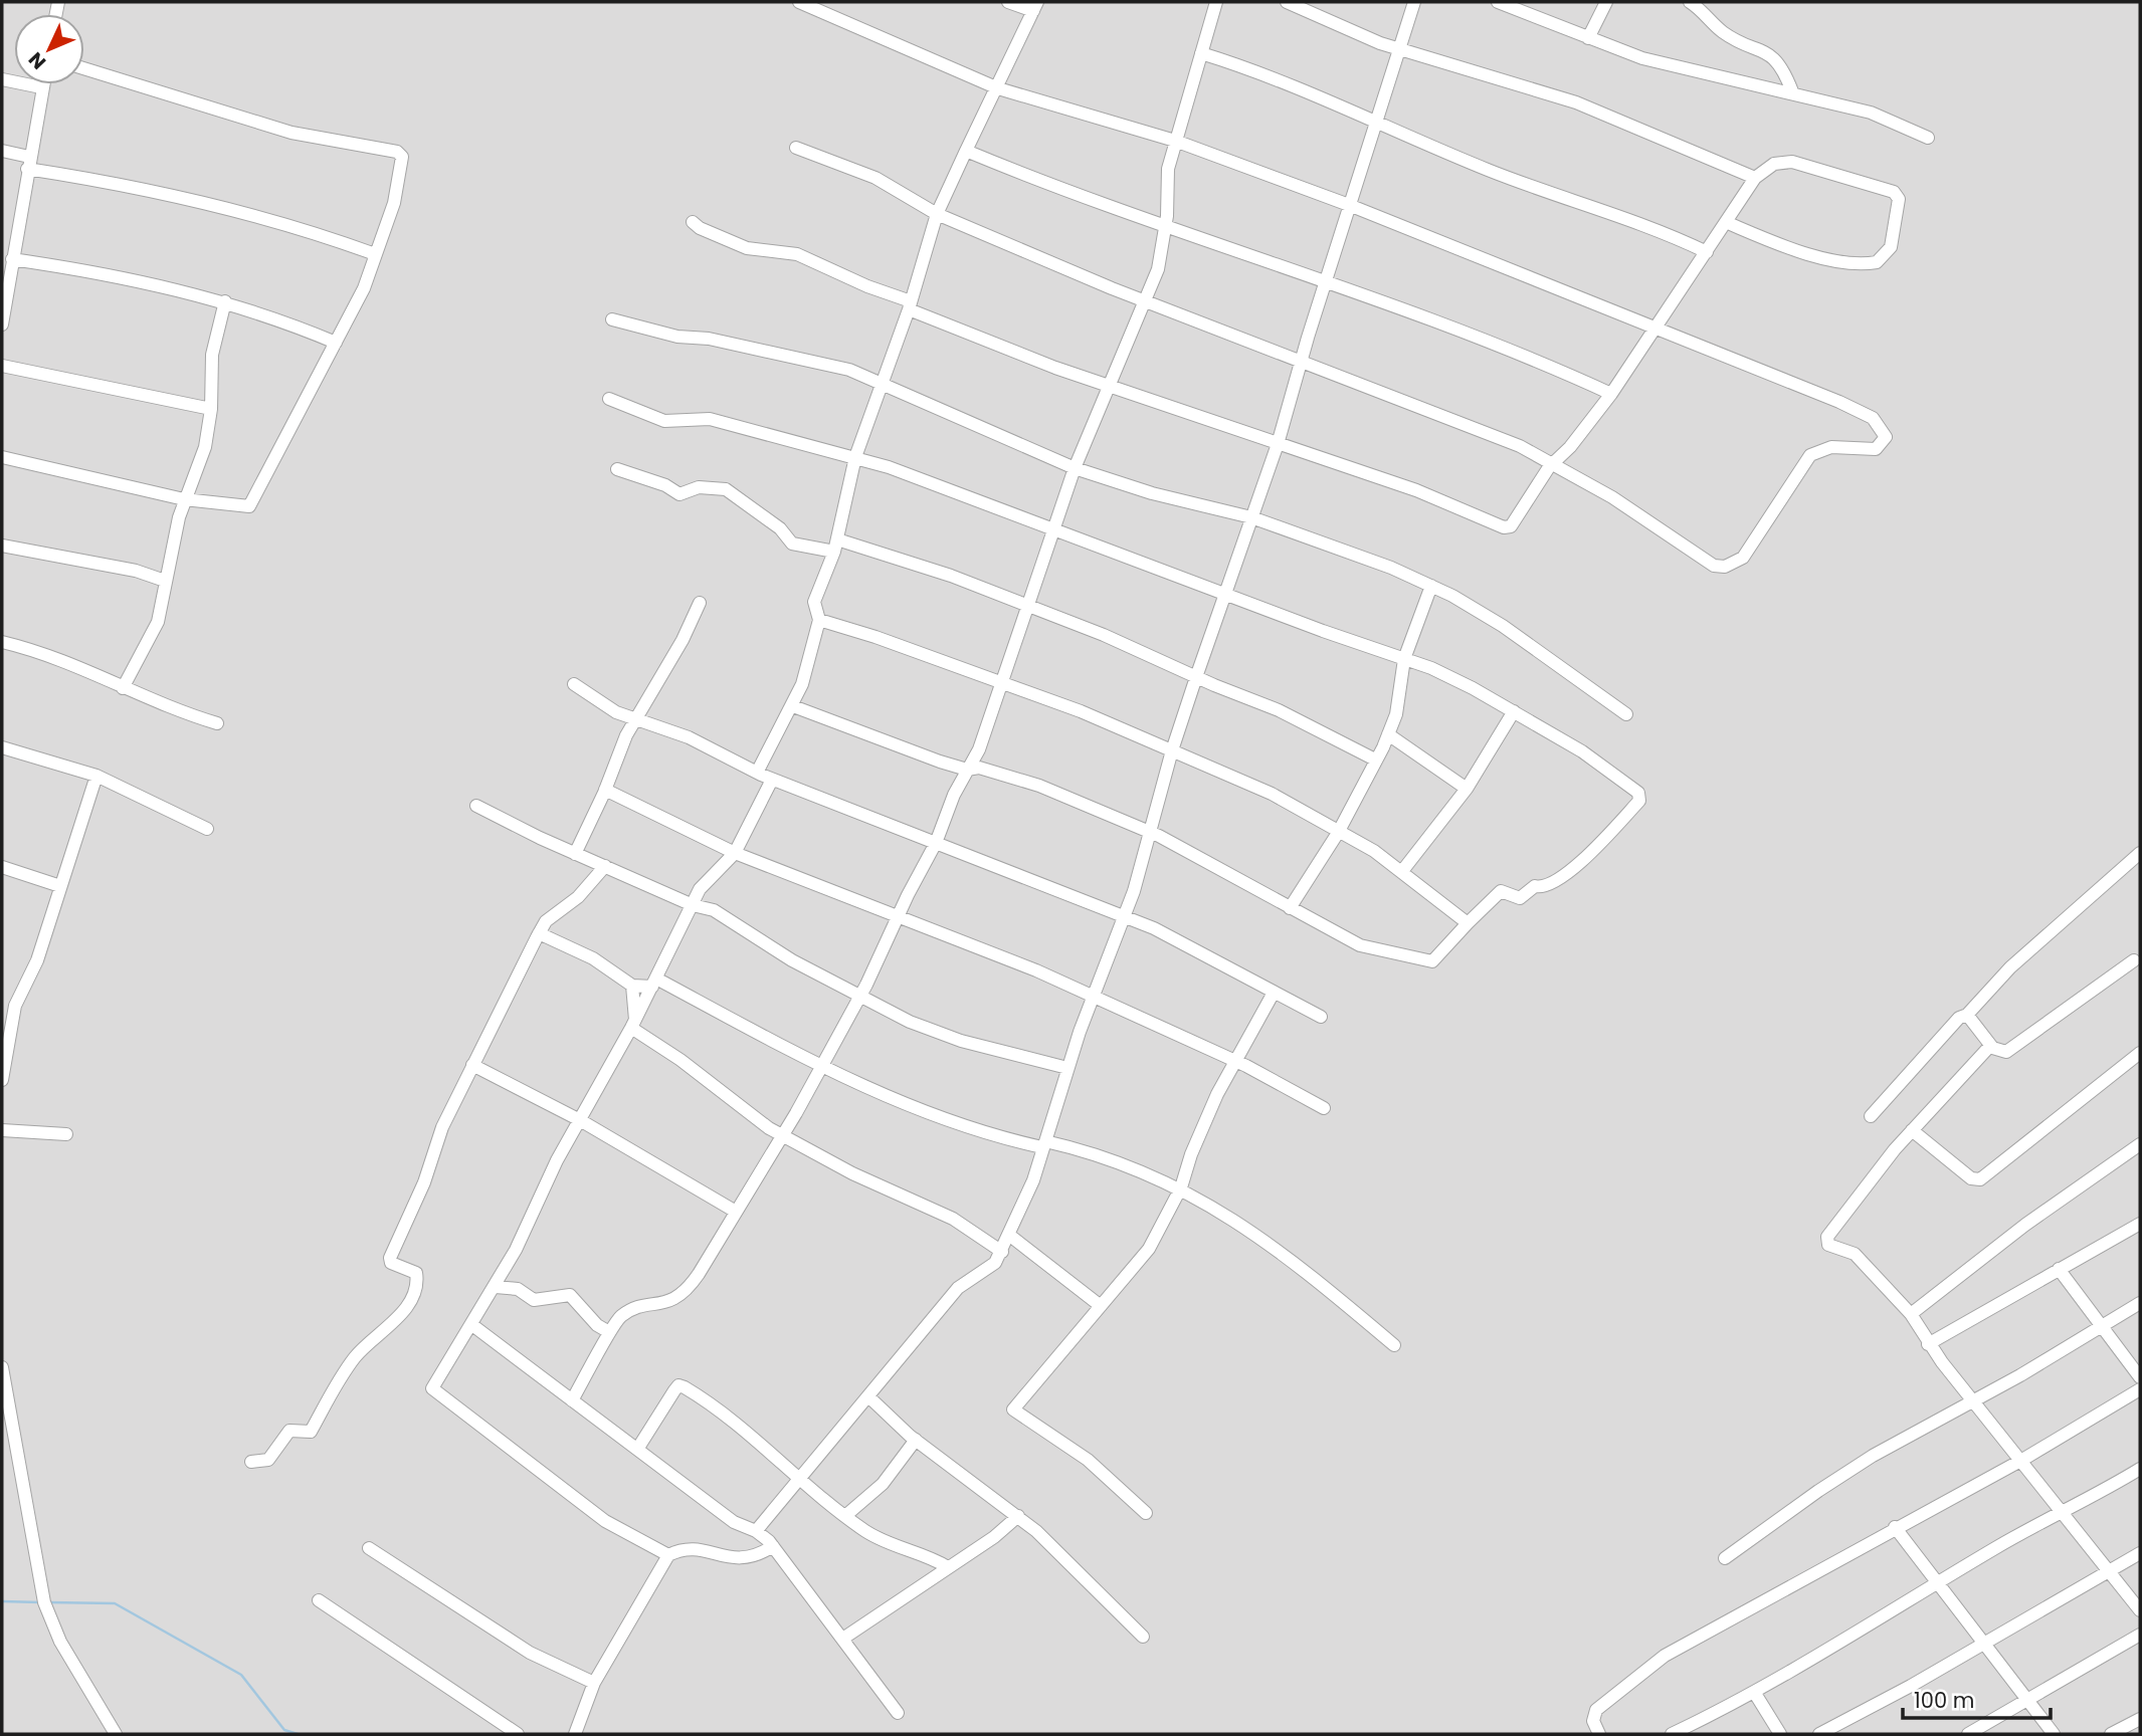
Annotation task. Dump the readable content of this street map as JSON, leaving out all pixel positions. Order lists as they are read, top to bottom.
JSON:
{
  "scale_bar": "100 m",
  "north": "bottom left"
}
